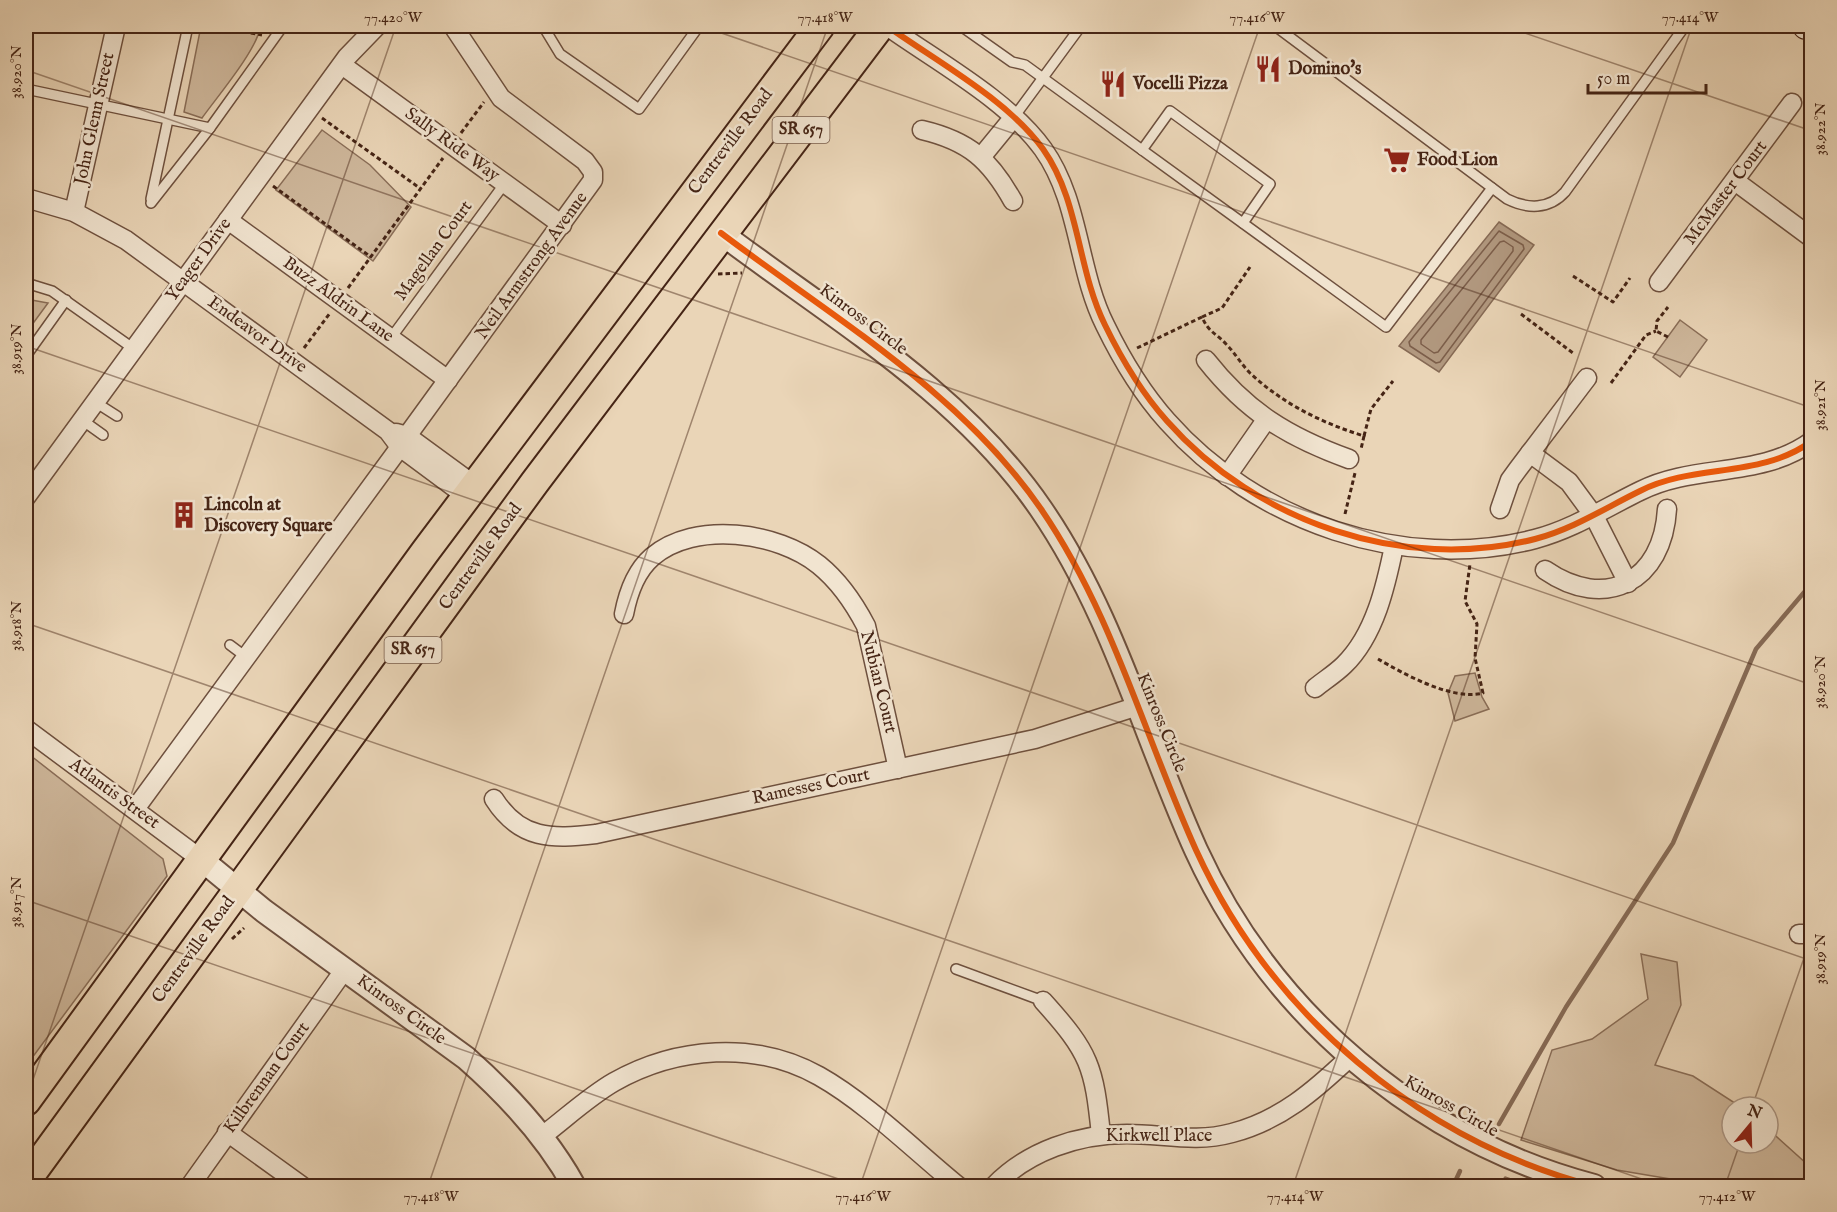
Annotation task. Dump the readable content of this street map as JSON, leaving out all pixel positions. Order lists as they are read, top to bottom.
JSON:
{
  "streets": {
    "main road": ["SR 657", "Centreville Road"],
    "street": [
      "John Glenn Street",
      "Sally Ride Way",
      "McMaster Court",
      "Yeager Drive",
      "Neil Armstrong Avenue",
      "Buzz Aldrin Lane",
      "Kinross Circle",
      "Endeavor Drive",
      "Nubian Court",
      "Ramesses Court",
      "Atlantis Street",
      "Kilbrennan Court",
      "Kirkwell Place"
    ],
    "lane": ["Magellan Court"]
  },
  "crossings": [
    ["John Glenn Street", "Endeavor Drive"],
    ["Centreville Road", "Kinross Circle"],
    ["Centreville Road", "Endeavor Drive"],
    ["Centreville Road", "Atlantis Street"],
    ["Sally Ride Way", "Magellan Court"],
    ["Sally Ride Way", "Yeager Drive"],
    ["Sally Ride Way", "Neil Armstrong Avenue"],
    ["Magellan Court", "Buzz Aldrin Lane"],
    ["Yeager Drive", "Buzz Aldrin Lane"],
    ["Yeager Drive", "Endeavor Drive"],
    ["Neil Armstrong Avenue", "Buzz Aldrin Lane"],
    ["Neil Armstrong Avenue", "Endeavor Drive"],
    ["Neil Armstrong Avenue", "Atlantis Street"],
    ["Kinross Circle", "Ramesses Court"],
    ["Kinross Circle", "Atlantis Street"],
    ["Kinross Circle", "Kilbrennan Court"],
    ["Kinross Circle", "Kirkwell Place"],
    ["Nubian Court", "Ramesses Court"]
  ],
  "places": {
    "restaurant": ["Domino's", "Vocelli Pizza"],
    "supermarket": ["Food Lion"],
    "building": ["Lincoln at Discovery Square"]
  },
  "scale_bar": "50 m",
  "north": "top",
  "coordinates": [
    "77.420°W",
    "77.418°W",
    "77.416°W",
    "77.414°W",
    "38.920°N",
    "38.922°N",
    "38.919°N",
    "38.921°N",
    "38.918°N",
    "38.917°N",
    "77.412°W"
  ]
}
